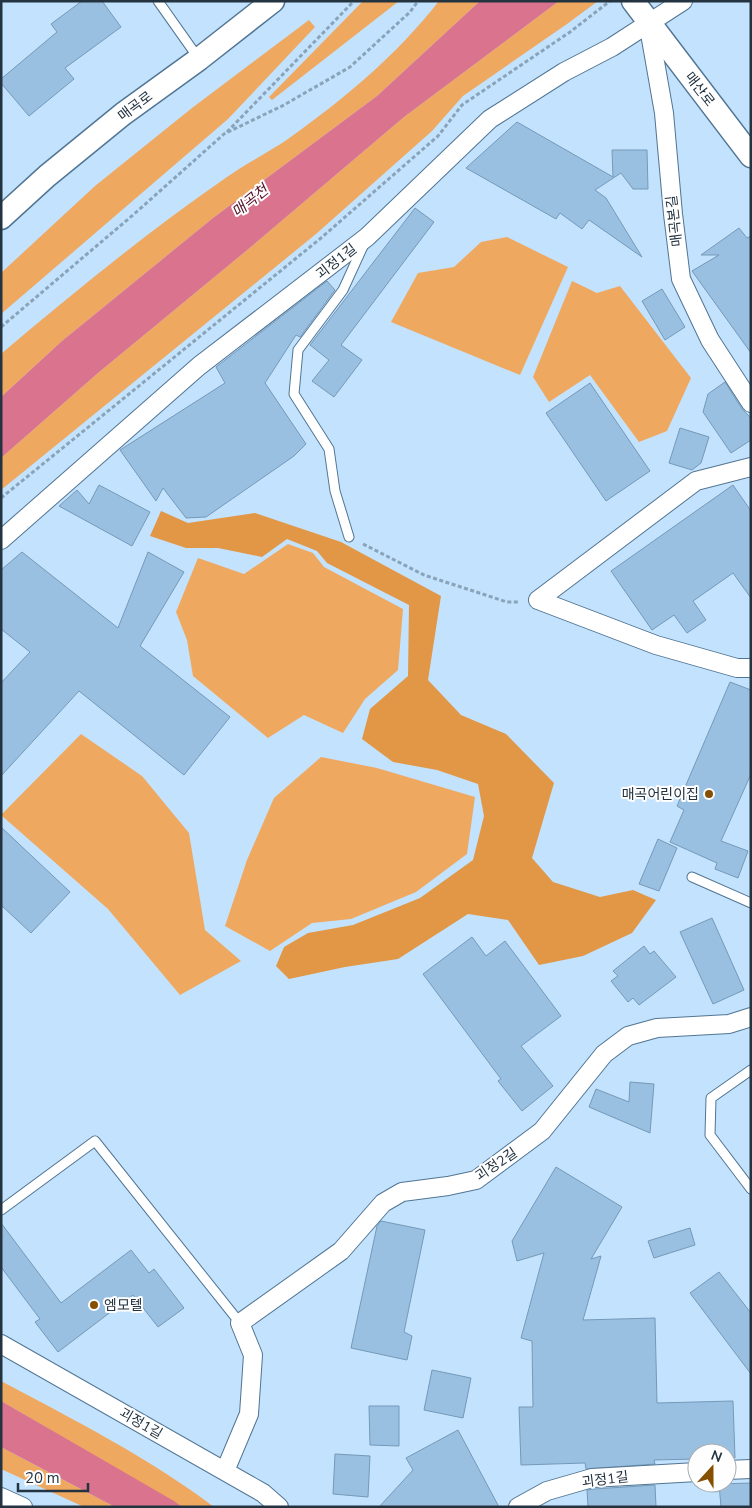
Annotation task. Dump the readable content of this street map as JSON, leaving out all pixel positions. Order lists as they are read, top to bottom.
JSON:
{
  "streets": {
    "street": [
      "매산로",
      "매곡로",
      "매곡본길",
      "괴정1길",
      "괴정2길"
    ]
  },
  "crossings": [
    ["매산로", "매곡본길"],
    ["매산로", "괴정1길"],
    ["매곡본길", "괴정1길"]
  ],
  "water": ["매곡천"],
  "places": ["매곡어린이집", "엠모텔"],
  "scale_bar": "20 m",
  "north": "top"
}
